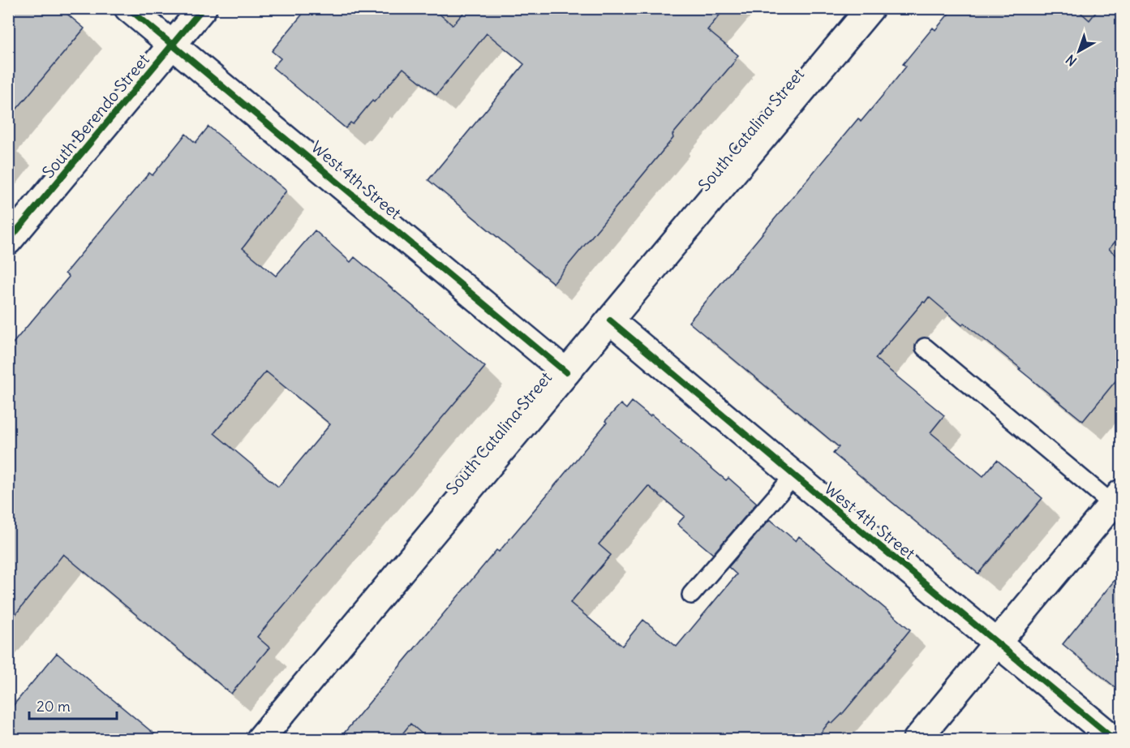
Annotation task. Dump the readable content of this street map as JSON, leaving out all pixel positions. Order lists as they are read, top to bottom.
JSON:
{
  "streets": {
    "street": ["South Berendo Street", "South Catalina Street", "West 4th Street"]
  },
  "crossings": [
    ["South Berendo Street", "West 4th Street"],
    ["South Catalina Street", "West 4th Street"]
  ],
  "scale_bar": "20 m",
  "north": "bottom left"
}
